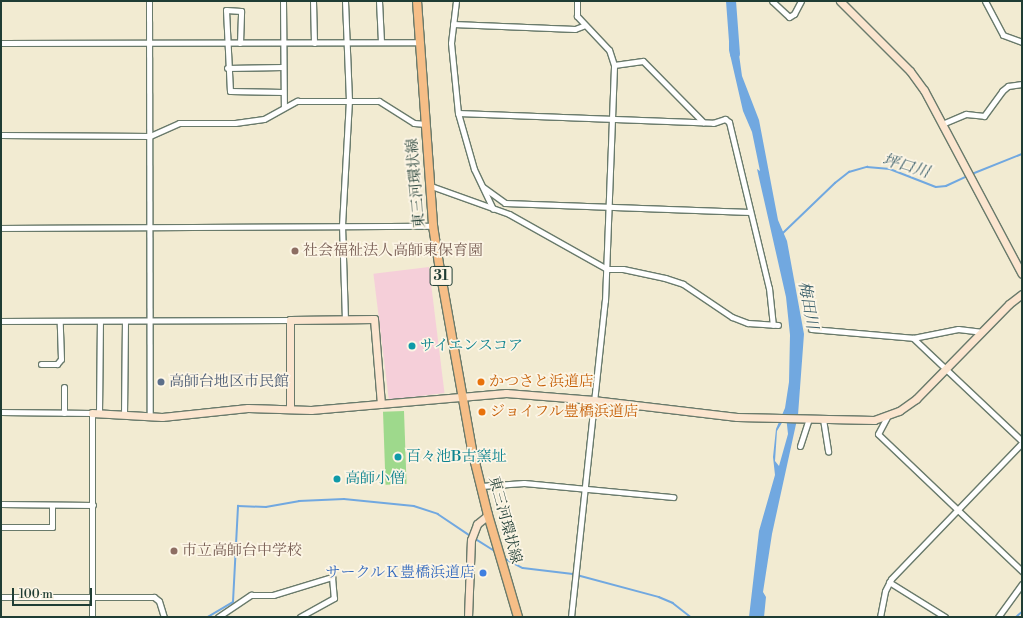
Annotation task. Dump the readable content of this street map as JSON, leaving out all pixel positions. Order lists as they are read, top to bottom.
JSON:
{
  "streets": {
    "main road": ["東三河環状線", "31"]
  },
  "water": ["坪口川", "梅田川"],
  "places": [
    "社会福祉法人高師東保育園",
    "サイエンスコア",
    "高師台地区市民館",
    "かつさと浜道店",
    "ジョイフル豊橋浜道店",
    "百々池B古窯址",
    "高師小僧",
    "市立高師台中学校",
    "サークルＫ豊橋浜道店"
  ],
  "scale_bar": "100 m"
}
